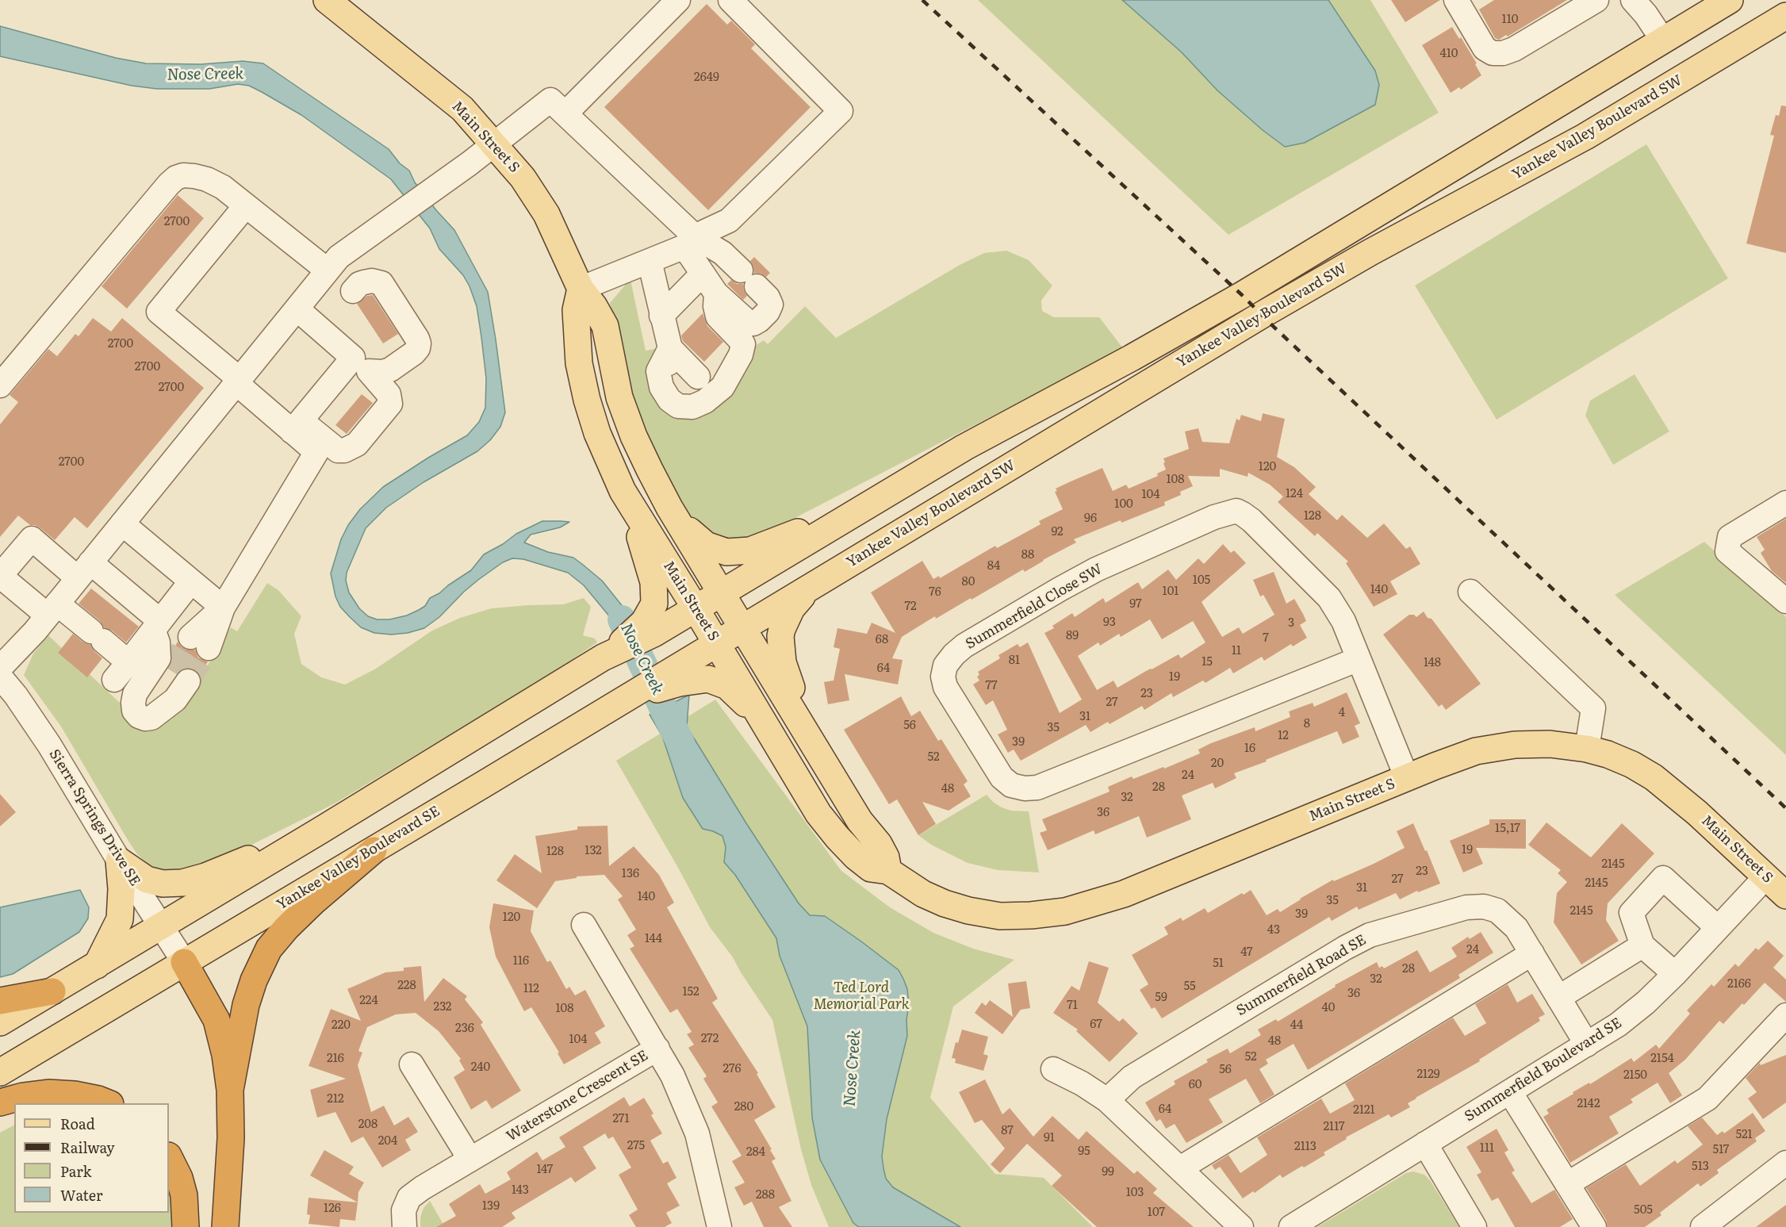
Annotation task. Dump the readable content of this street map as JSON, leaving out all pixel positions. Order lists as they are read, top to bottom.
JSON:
{
  "streets": {
    "main road": ["Yankee Valley Boulevard SW", "Main Street S", "Yankee Valley Boulevard SE"],
    "street": [
      "Summerfield Close SW",
      "Sierra Springs Drive SE",
      "Summerfield Road SE",
      "Summerfield Boulevard SE",
      "Waterstone Crescent SE"
    ]
  },
  "crossings": [
    ["Yankee Valley Boulevard SW", "Main Street S"],
    ["Yankee Valley Boulevard SW", "Yankee Valley Boulevard SE"],
    ["Main Street S", "Summerfield Close SW"],
    ["Main Street S", "Yankee Valley Boulevard SE"],
    ["Main Street S", "Summerfield Boulevard SE"],
    ["Sierra Springs Drive SE", "Yankee Valley Boulevard SE"],
    ["Summerfield Road SE", "Summerfield Boulevard SE"]
  ],
  "water": ["Nose Creek"],
  "parks": ["Ted Lord Memorial Park"],
  "house_numbers": [
    "110",
    "410",
    "2649",
    "2700",
    "2700",
    "2700",
    "2700",
    "2700",
    "120",
    "108",
    "124",
    "104",
    "100",
    "128",
    "96",
    "92",
    "88",
    "84",
    "105",
    "80",
    "140",
    "101",
    "76",
    "97",
    "72",
    "93",
    "3",
    "89",
    "7",
    "68",
    "11",
    "81",
    "15",
    "148",
    "64",
    "19",
    "77",
    "23",
    "27",
    "4",
    "31",
    "8",
    "56",
    "35",
    "12",
    "39",
    "16",
    "52",
    "20",
    "24",
    "28",
    "48",
    "32",
    "36",
    "15,17",
    "19",
    "132",
    "128",
    "2145",
    "23",
    "136",
    "27",
    "2145",
    "31",
    "140",
    "35",
    "2145",
    "39",
    "120",
    "43",
    "144",
    "24",
    "47",
    "116",
    "51",
    "28",
    "32",
    "2166",
    "228",
    "55",
    "112",
    "152",
    "36",
    "59",
    "224",
    "71",
    "232",
    "40",
    "108",
    "67",
    "220",
    "44",
    "236",
    "272",
    "104",
    "48",
    "52",
    "216",
    "2154",
    "240",
    "276",
    "56",
    "2129",
    "2150",
    "60",
    "212",
    "2142",
    "280",
    "64",
    "2121",
    "271",
    "208",
    "2117",
    "87",
    "521",
    "91",
    "204",
    "275",
    "2113",
    "111",
    "517",
    "95",
    "284",
    "513",
    "147",
    "99",
    "143",
    "103",
    "288",
    "139",
    "126",
    "505",
    "107"
  ],
  "legend": [
    "Road",
    "Railway",
    "Park",
    "Water"
  ]
}
